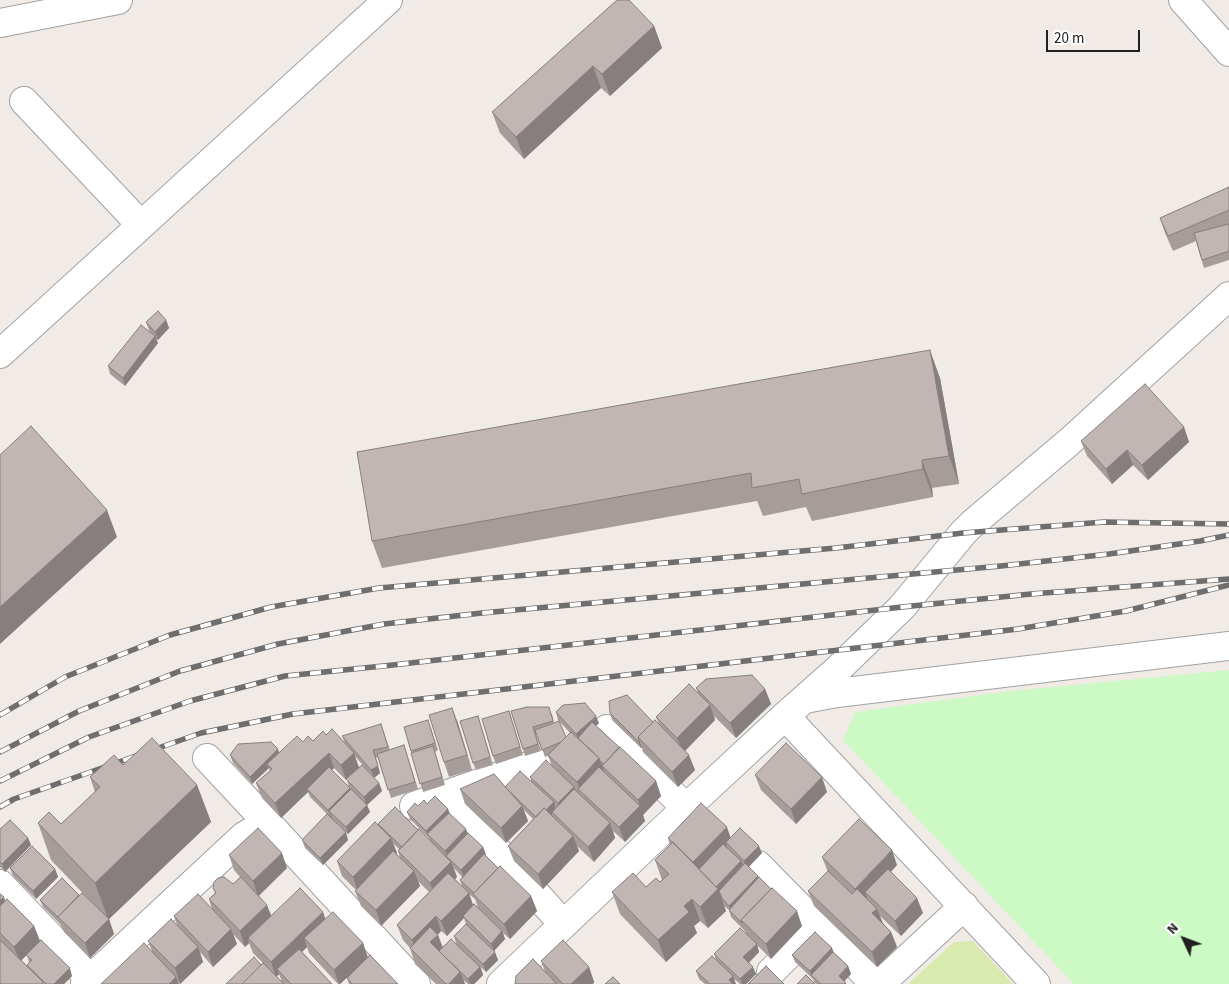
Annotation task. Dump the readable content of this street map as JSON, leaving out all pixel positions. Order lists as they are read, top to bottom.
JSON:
{
  "scale_bar": "20 m",
  "north": "top left"
}
